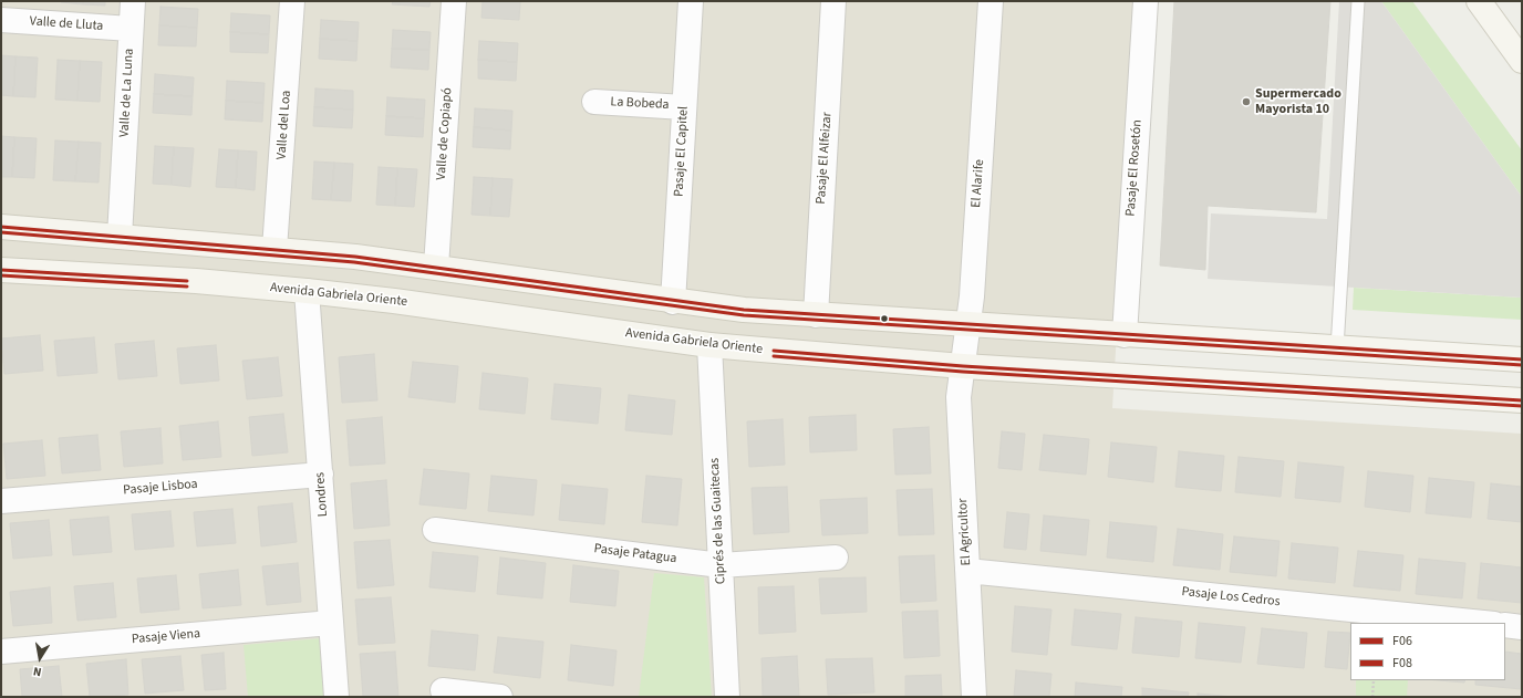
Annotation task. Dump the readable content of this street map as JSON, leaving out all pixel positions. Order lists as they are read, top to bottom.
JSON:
{
  "streets": {
    "main road": ["Avenida Gabriela Oriente"],
    "street": [
      "Valle de Lluta",
      "Valle de La Luna",
      "La Bobeda",
      "Valle del Loa",
      "Valle de Copiapó",
      "Pasaje El Capitel",
      "Pasaje El Alfeizar",
      "Pasaje El Rosetón",
      "El Alarife",
      "Pasaje Lisboa",
      "Londres",
      "Ciprés de las Guaitecas",
      "El Agricultor",
      "Pasaje Patagua",
      "Pasaje Los Cedros",
      "Pasaje Viena"
    ]
  },
  "crossings": [
    ["Valle de Lluta", "Valle de La Luna"],
    ["La Bobeda", "Pasaje El Capitel"],
    ["El Alarife", "Avenida Gabriela Oriente"],
    ["El Alarife", "El Agricultor"],
    ["Avenida Gabriela Oriente", "Londres"],
    ["Avenida Gabriela Oriente", "Ciprés de las Guaitecas"],
    ["Avenida Gabriela Oriente", "El Agricultor"],
    ["Pasaje Lisboa", "Londres"],
    ["Londres", "Pasaje Viena"],
    ["Ciprés de las Guaitecas", "Pasaje Patagua"],
    ["El Agricultor", "Pasaje Los Cedros"]
  ],
  "places": ["Supermercado Mayorista 10"],
  "lines": ["transit line F06", "transit line F08"],
  "legend": ["F06", "F08"],
  "north": "bottom"
}
